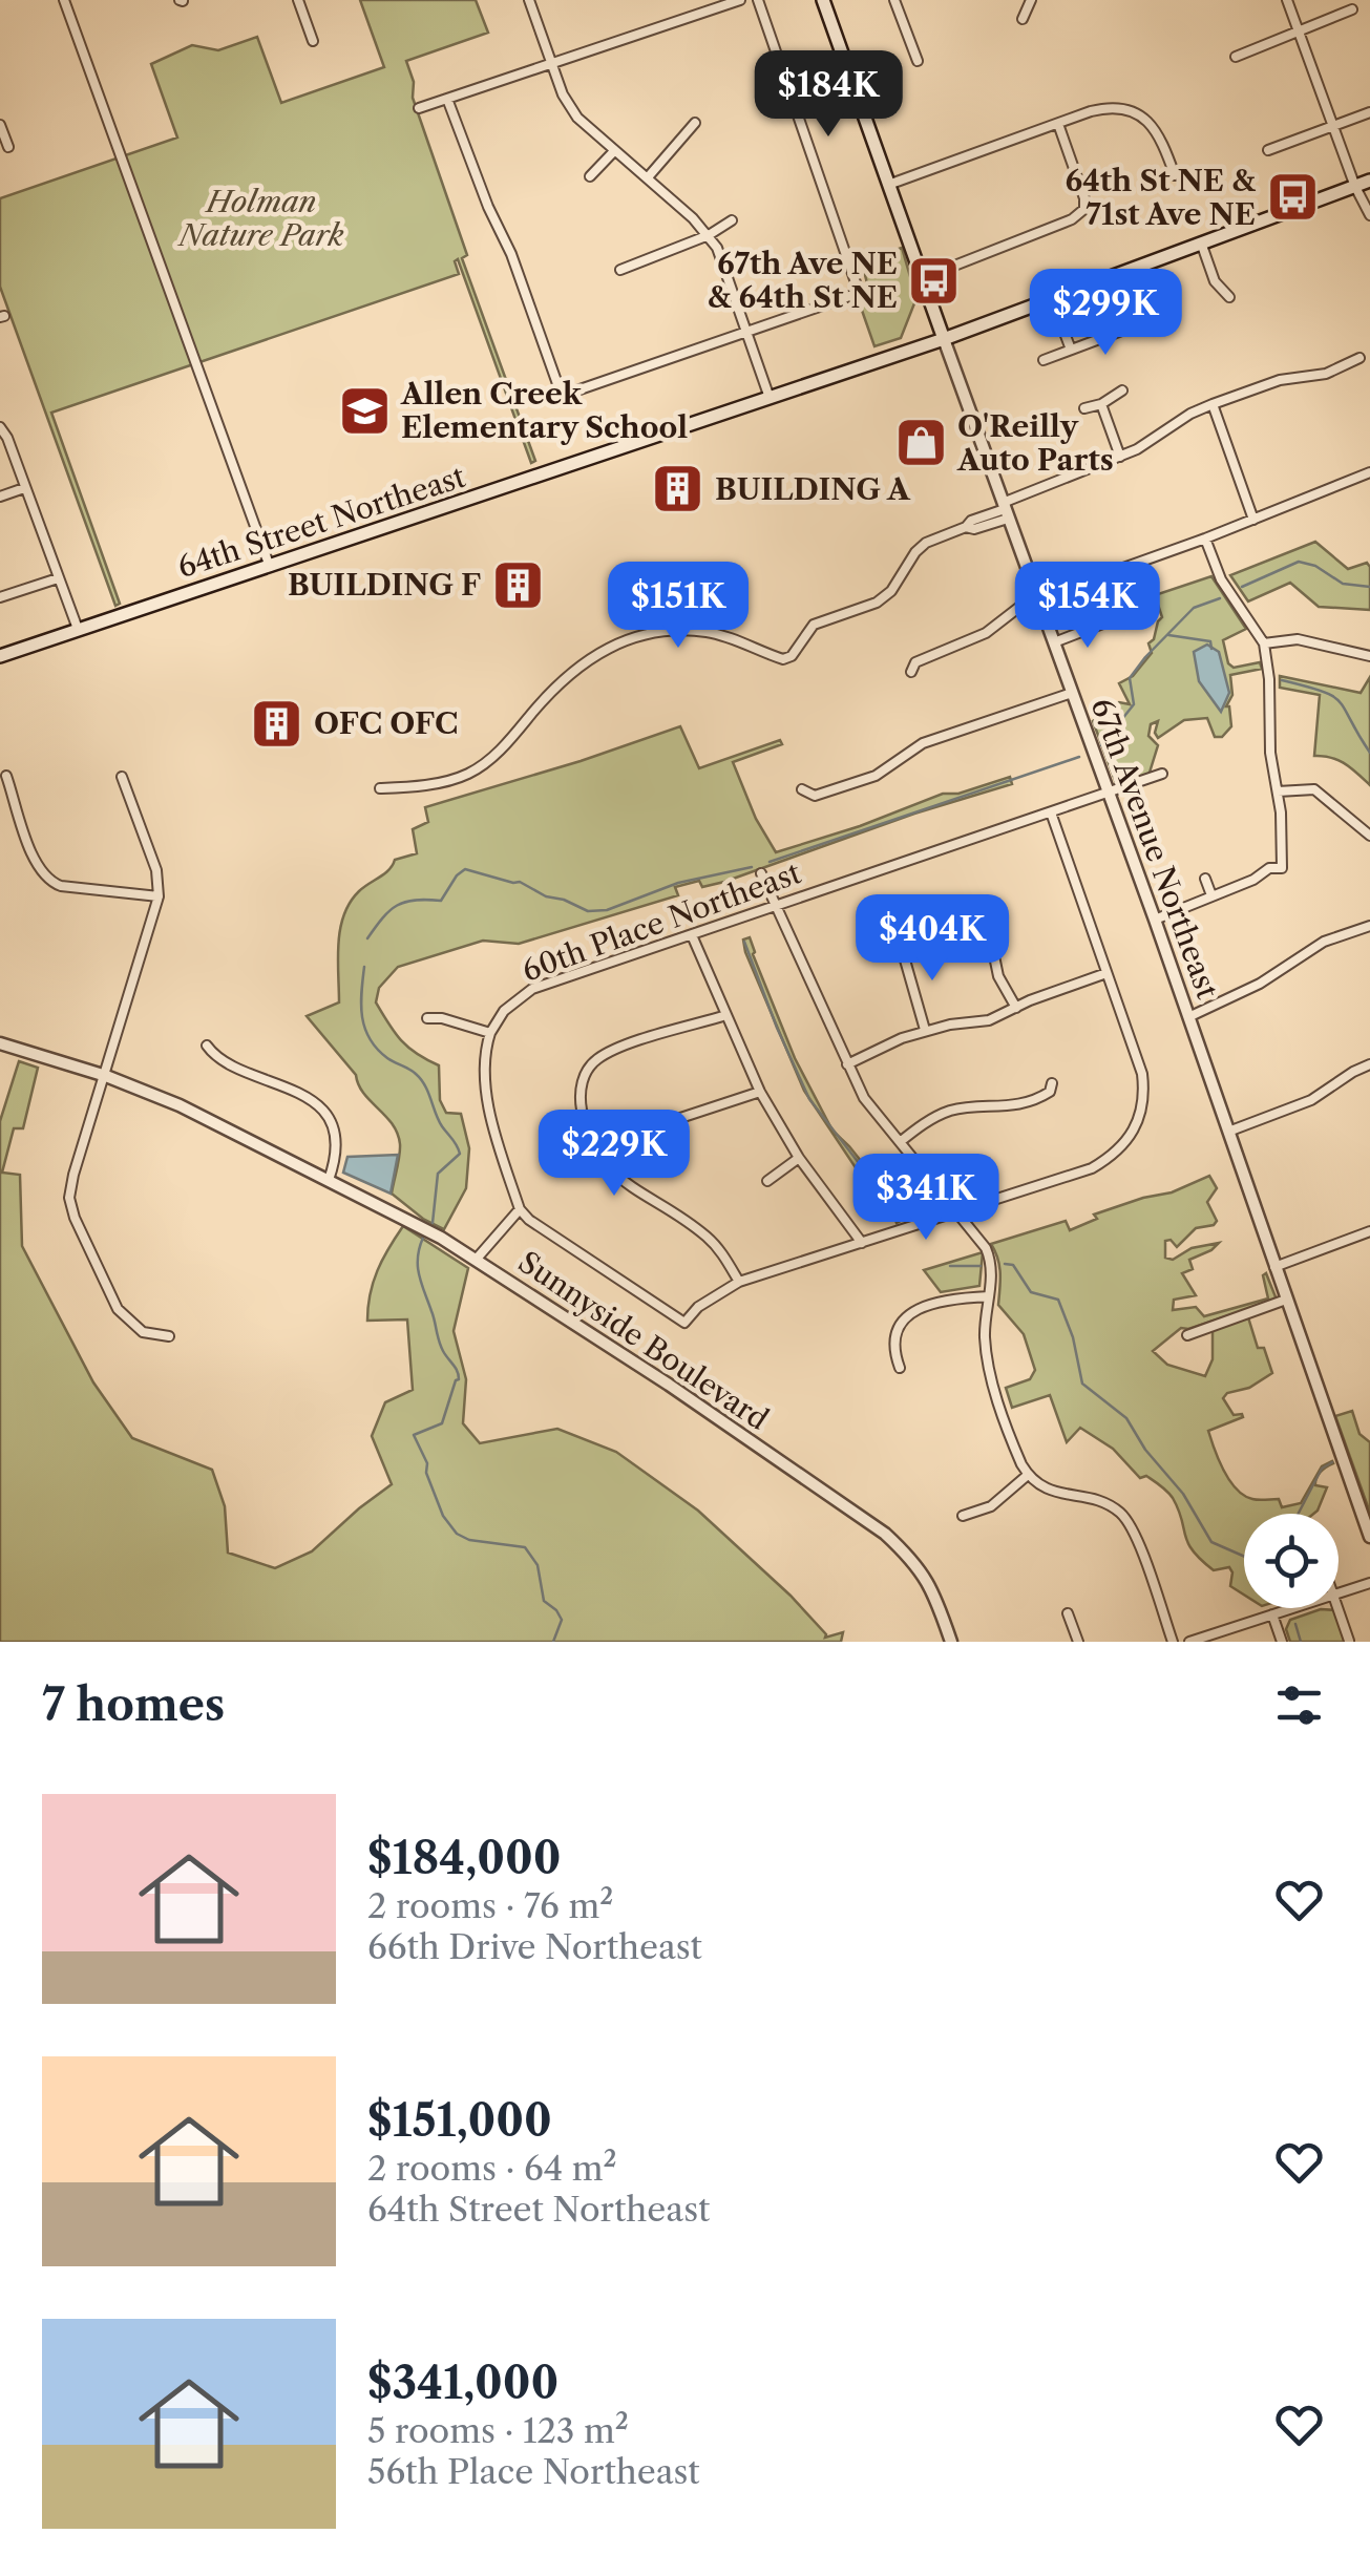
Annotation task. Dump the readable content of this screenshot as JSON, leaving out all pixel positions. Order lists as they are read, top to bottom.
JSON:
{
  "streets": {
    "main road": ["64th Street Northeast", "67th Avenue Northeast"],
    "street": ["60th Place Northeast", "Sunnyside Boulevard"]
  },
  "crossings": [
    ["64th Street Northeast", "67th Avenue Northeast"],
    ["67th Avenue Northeast", "60th Place Northeast"]
  ],
  "parks": ["Holman Nature Park"],
  "places": {
    "bus stop": ["64th St NE & 71st Ave NE", "67th Ave NE & 64th St NE"],
    "school or university": ["Allen Creek Elementary School"],
    "shop": ["O'Reilly Auto Parts"],
    "building": ["BUILDING A", "BUILDING F", "OFC OFC"]
  },
  "page": {
    "price": [
      "$184K",
      "$299K",
      "$151K",
      "$154K",
      "$404K",
      "$229K",
      "$341K"
    ],
    "heading": "7 homes",
    "list": [
      {
        "name": "$184,000",
        "note": "2 rooms · 76 m² · 66th Drive Northeast"
      },
      {
        "name": "$151,000",
        "note": "2 rooms · 64 m² · 64th Street Northeast"
      },
      {
        "name": "$341,000",
        "note": "5 rooms · 123 m² · 56th Place Northeast"
      }
    ]
  }
}
